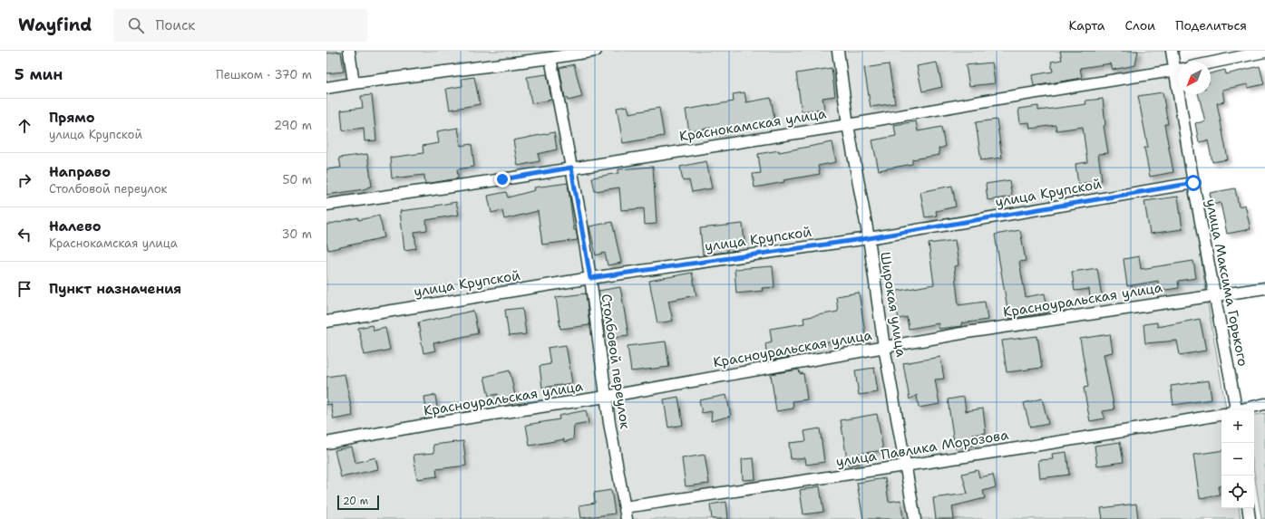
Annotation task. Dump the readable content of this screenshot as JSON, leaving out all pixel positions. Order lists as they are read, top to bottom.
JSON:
{
  "streets": {
    "street": [
      "Краснокамская улица",
      "улица Крупской",
      "улица Максима Горького",
      "Красноуральская улица",
      "Широкая улица",
      "Столбовой переулок",
      "улица Павлика Морозова"
    ]
  },
  "crossings": [
    ["Краснокамская улица", "Широкая улица"],
    ["Краснокамская улица", "Столбовой переулок"],
    ["улица Крупской", "улица Максима Горького"],
    ["улица Крупской", "Широкая улица"],
    ["улица Крупской", "Столбовой переулок"],
    ["улица Максима Горького", "Красноуральская улица"],
    ["Красноуральская улица", "Широкая улица"],
    ["Красноуральская улица", "Столбовой переулок"],
    ["Широкая улица", "улица Павлика Морозова"],
    ["Столбовой переулок", "улица Павлика Морозова"]
  ],
  "scale_bar": "20 m",
  "north": "bottom left",
  "page": {
    "header": "Wayfind",
    "search": "Поиск",
    "nav": ["Карта", "Слои", "Поделиться"],
    "heading": ["5 мин", "Пешком · 370 m"],
    "list": [
      ["Прямо", "улица Крупской", "290 m"],
      ["Направо", "Столбовой переулок", "50 m"],
      ["Налево", "Краснокамская улица", "30 m"],
      "Пункт назначения"
    ],
    "map_buttons": ["+", "−"],
    "scale": "20 m"
  }
}
